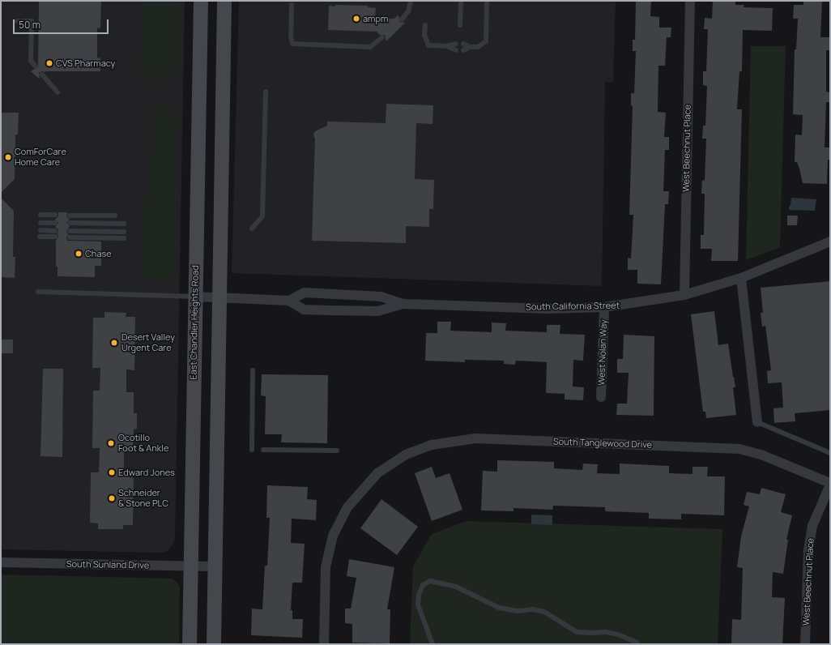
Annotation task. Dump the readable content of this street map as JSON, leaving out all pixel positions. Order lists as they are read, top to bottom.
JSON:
{
  "streets": {
    "main road": ["East Chandler Heights Road"],
    "street": [
      "West Beechnut Place",
      "South California Street",
      "West Nolan Way",
      "South Tanglewood Drive",
      "South Sunland Drive"
    ]
  },
  "crossings": [
    ["West Beechnut Place", "South California Street"],
    ["West Beechnut Place", "South Tanglewood Drive"],
    ["South California Street", "East Chandler Heights Road"],
    ["South California Street", "West Nolan Way"],
    ["East Chandler Heights Road", "South Sunland Drive"]
  ],
  "places": [
    "ampm",
    "CVS Pharmacy",
    "ComForCare Home Care",
    "Chase",
    "Desert Valley Urgent Care",
    "Ocotillo Foot & Ankle",
    "Edward Jones",
    "Schneider & Stone PLC"
  ],
  "scale_bar": "50 m"
}
